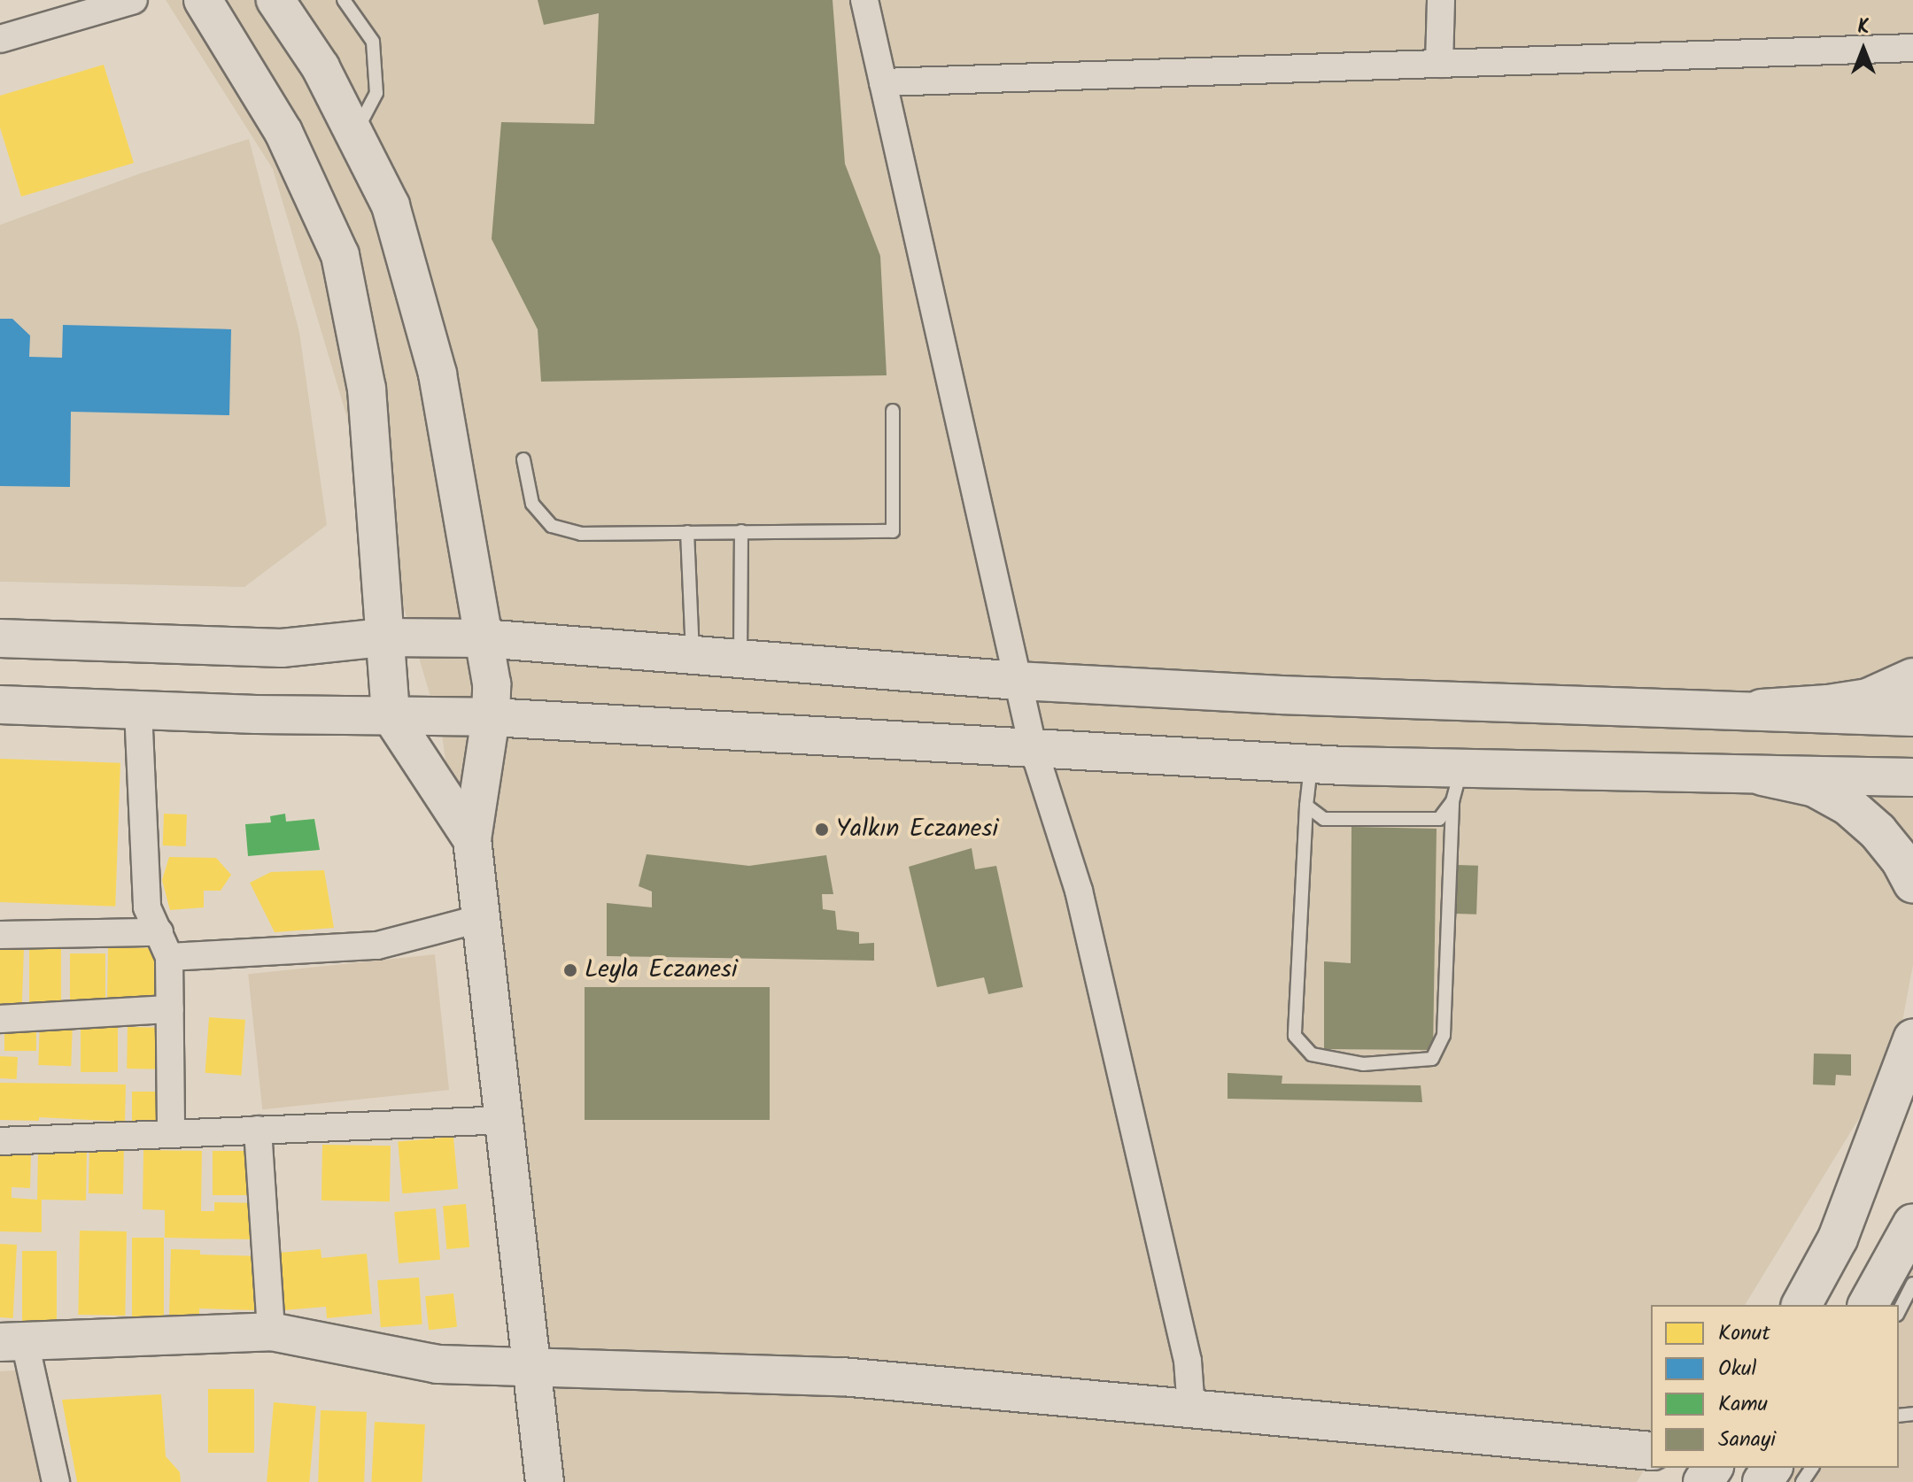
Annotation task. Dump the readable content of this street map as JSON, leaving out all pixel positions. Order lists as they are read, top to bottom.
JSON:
{
  "places": ["Yalkın Eczanesi", "Leyla Eczanesi"],
  "legend": [
    "Konut",
    "Okul",
    "Kamu",
    "Sanayi"
  ],
  "north": "top"
}
